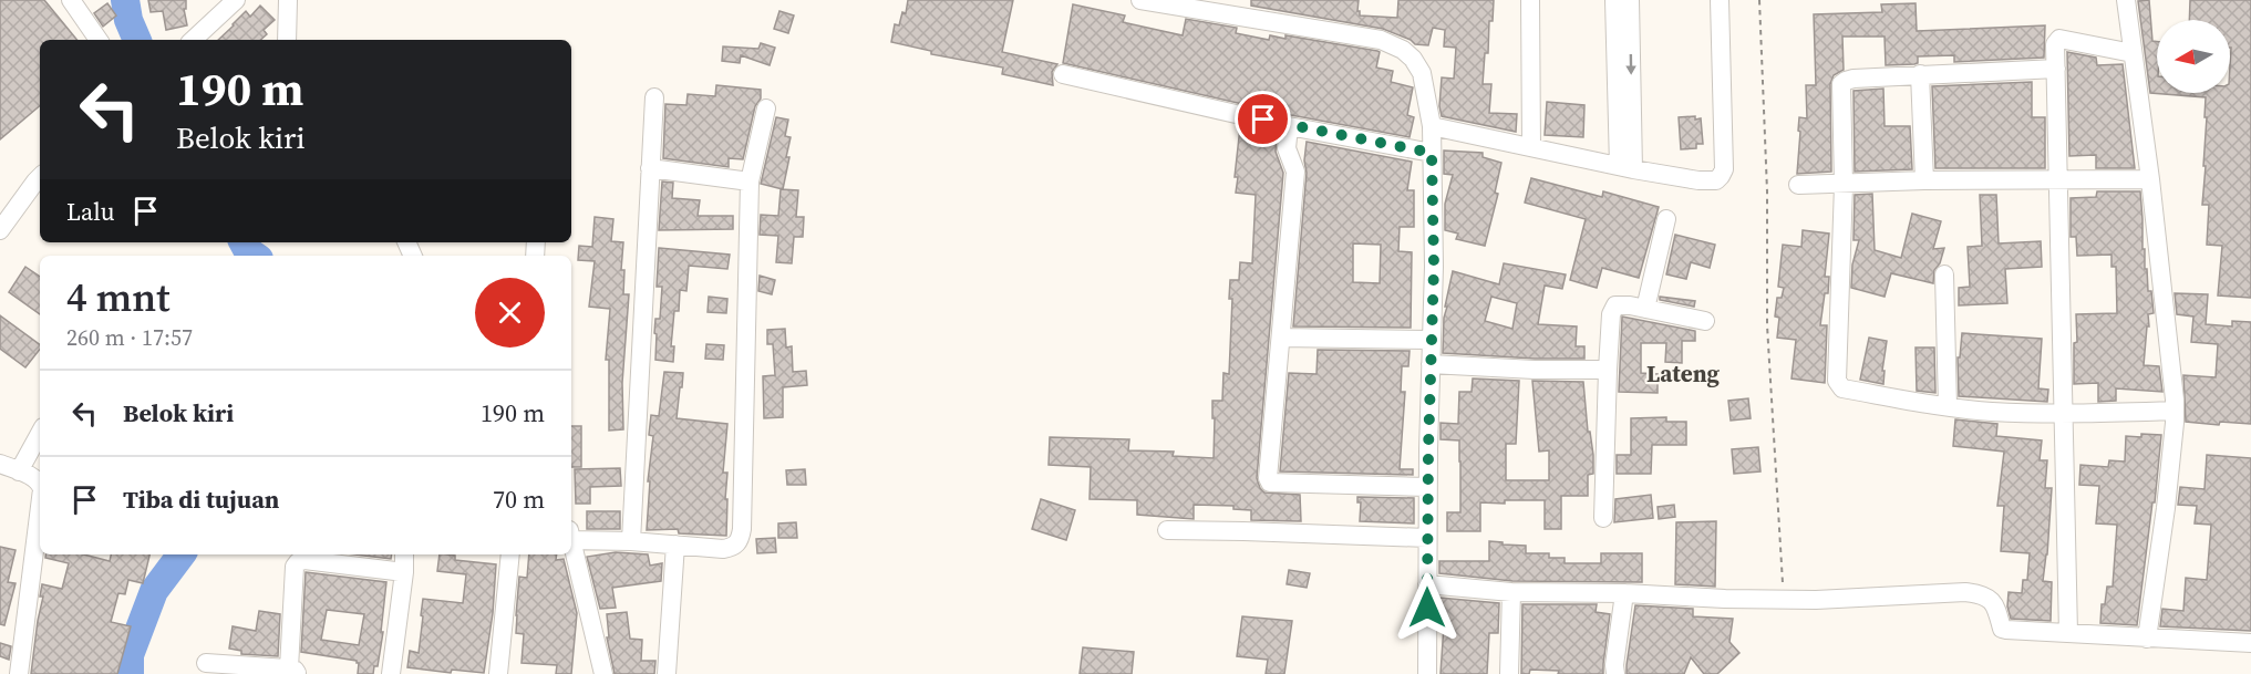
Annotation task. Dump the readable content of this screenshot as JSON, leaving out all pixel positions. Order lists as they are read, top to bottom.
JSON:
{
  "districts": ["Lateng"],
  "north": "left",
  "page": {
    "turn": ["190 m", "Belok kiri"],
    "then": "Lalu",
    "heading": ["4 mnt", "260 m · 17:57"],
    "list": [
      {
        "name": "Belok kiri",
        "value": "190 m"
      },
      {
        "name": "Tiba di tujuan",
        "value": "70 m"
      }
    ]
  }
}
